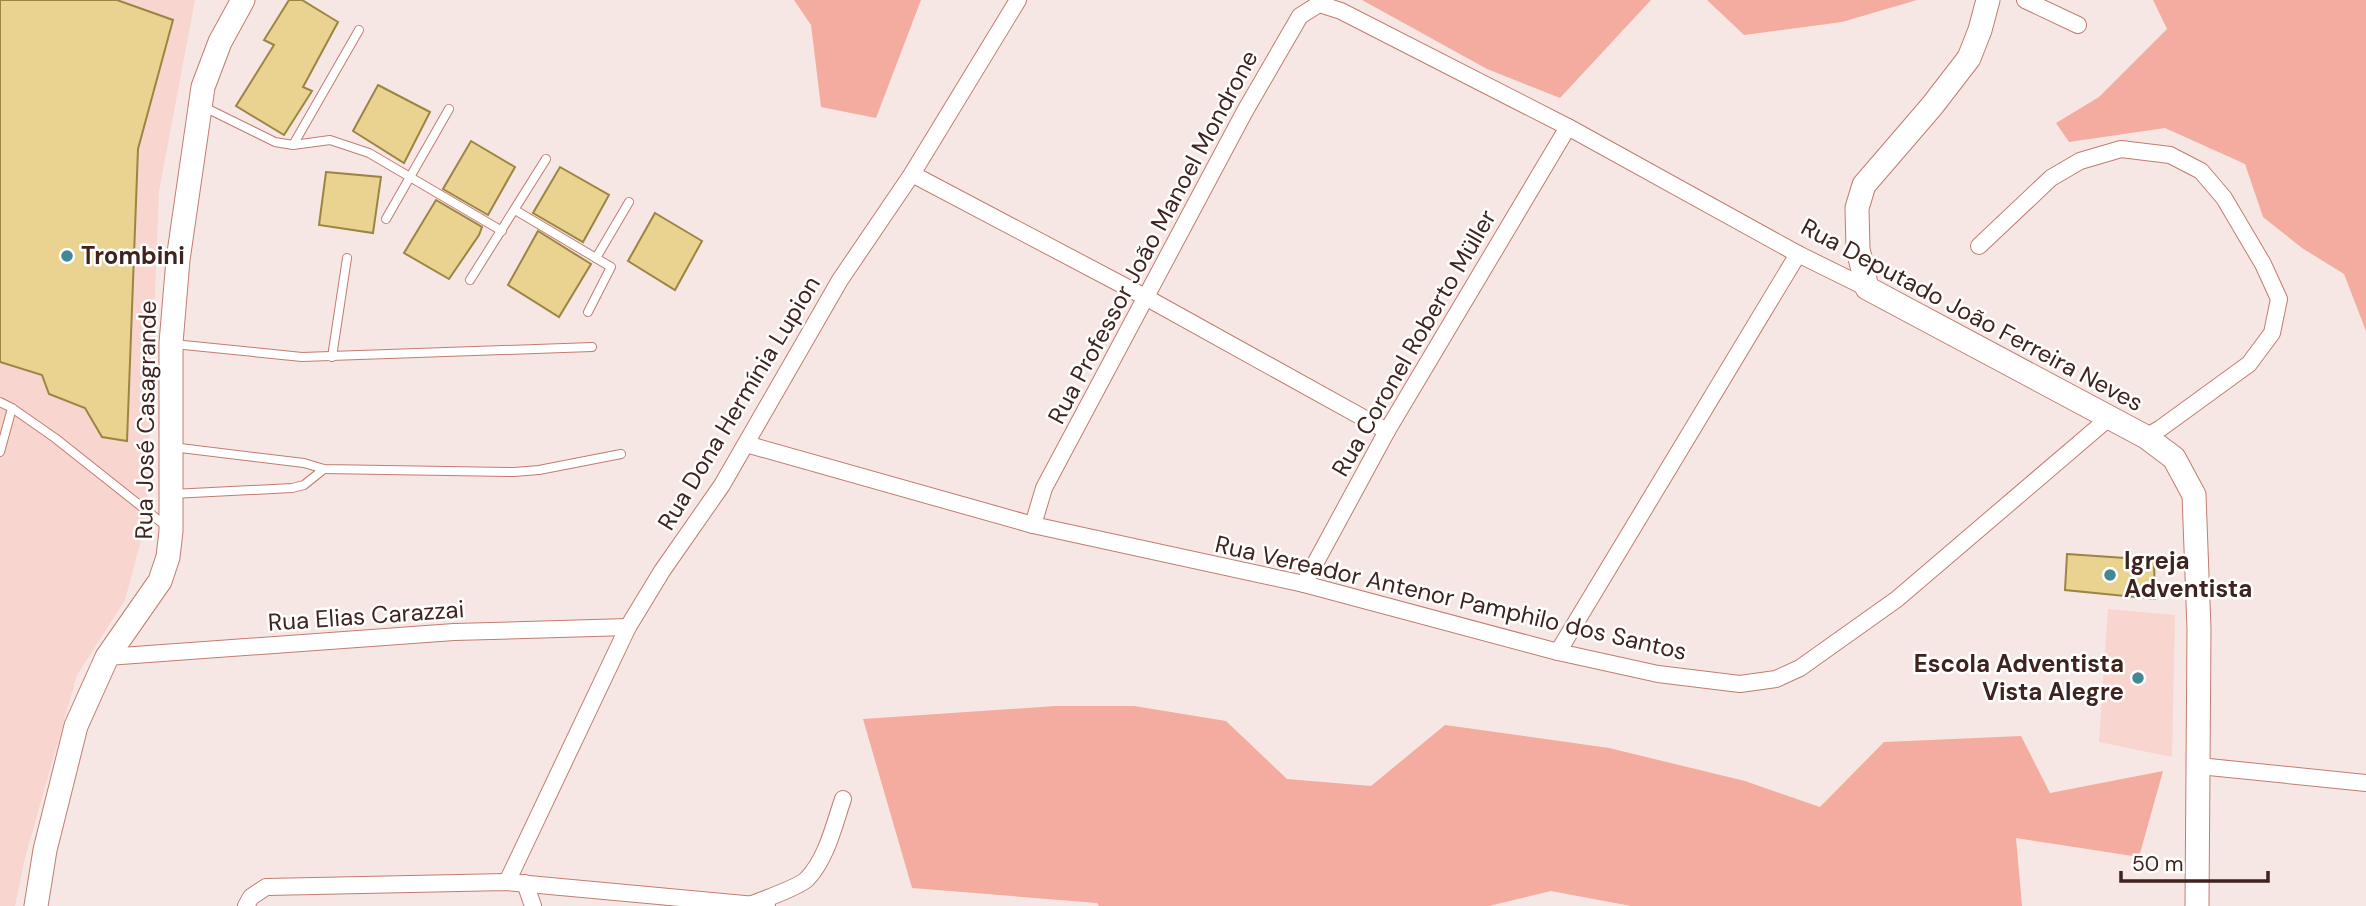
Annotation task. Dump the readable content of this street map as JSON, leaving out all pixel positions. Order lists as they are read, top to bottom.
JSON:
{
  "streets": {
    "street": [
      "Rua Professor João Manoel Mondrone",
      "Rua Deputado João Ferreira Neves",
      "Rua Coronel Roberto Müller",
      "Rua Dona Hermínia Lupion",
      "Rua José Casagrande",
      "Rua Vereador Antenor Pamphilo dos Santos",
      "Rua Elias Carazzai"
    ]
  },
  "crossings": [
    ["Rua Professor João Manoel Mondrone", "Rua Deputado João Ferreira Neves"],
    ["Rua Professor João Manoel Mondrone", "Rua Vereador Antenor Pamphilo dos Santos"],
    ["Rua Deputado João Ferreira Neves", "Rua Coronel Roberto Müller"],
    ["Rua Deputado João Ferreira Neves", "Rua Vereador Antenor Pamphilo dos Santos"],
    ["Rua Coronel Roberto Müller", "Rua Vereador Antenor Pamphilo dos Santos"],
    ["Rua Dona Hermínia Lupion", "Rua Vereador Antenor Pamphilo dos Santos"],
    ["Rua Dona Hermínia Lupion", "Rua Elias Carazzai"],
    ["Rua José Casagrande", "Rua Elias Carazzai"]
  ],
  "places": ["Trombini", "Igreja Adventista", "Escola Adventista Vista Alegre"],
  "scale_bar": "50 m"
}
